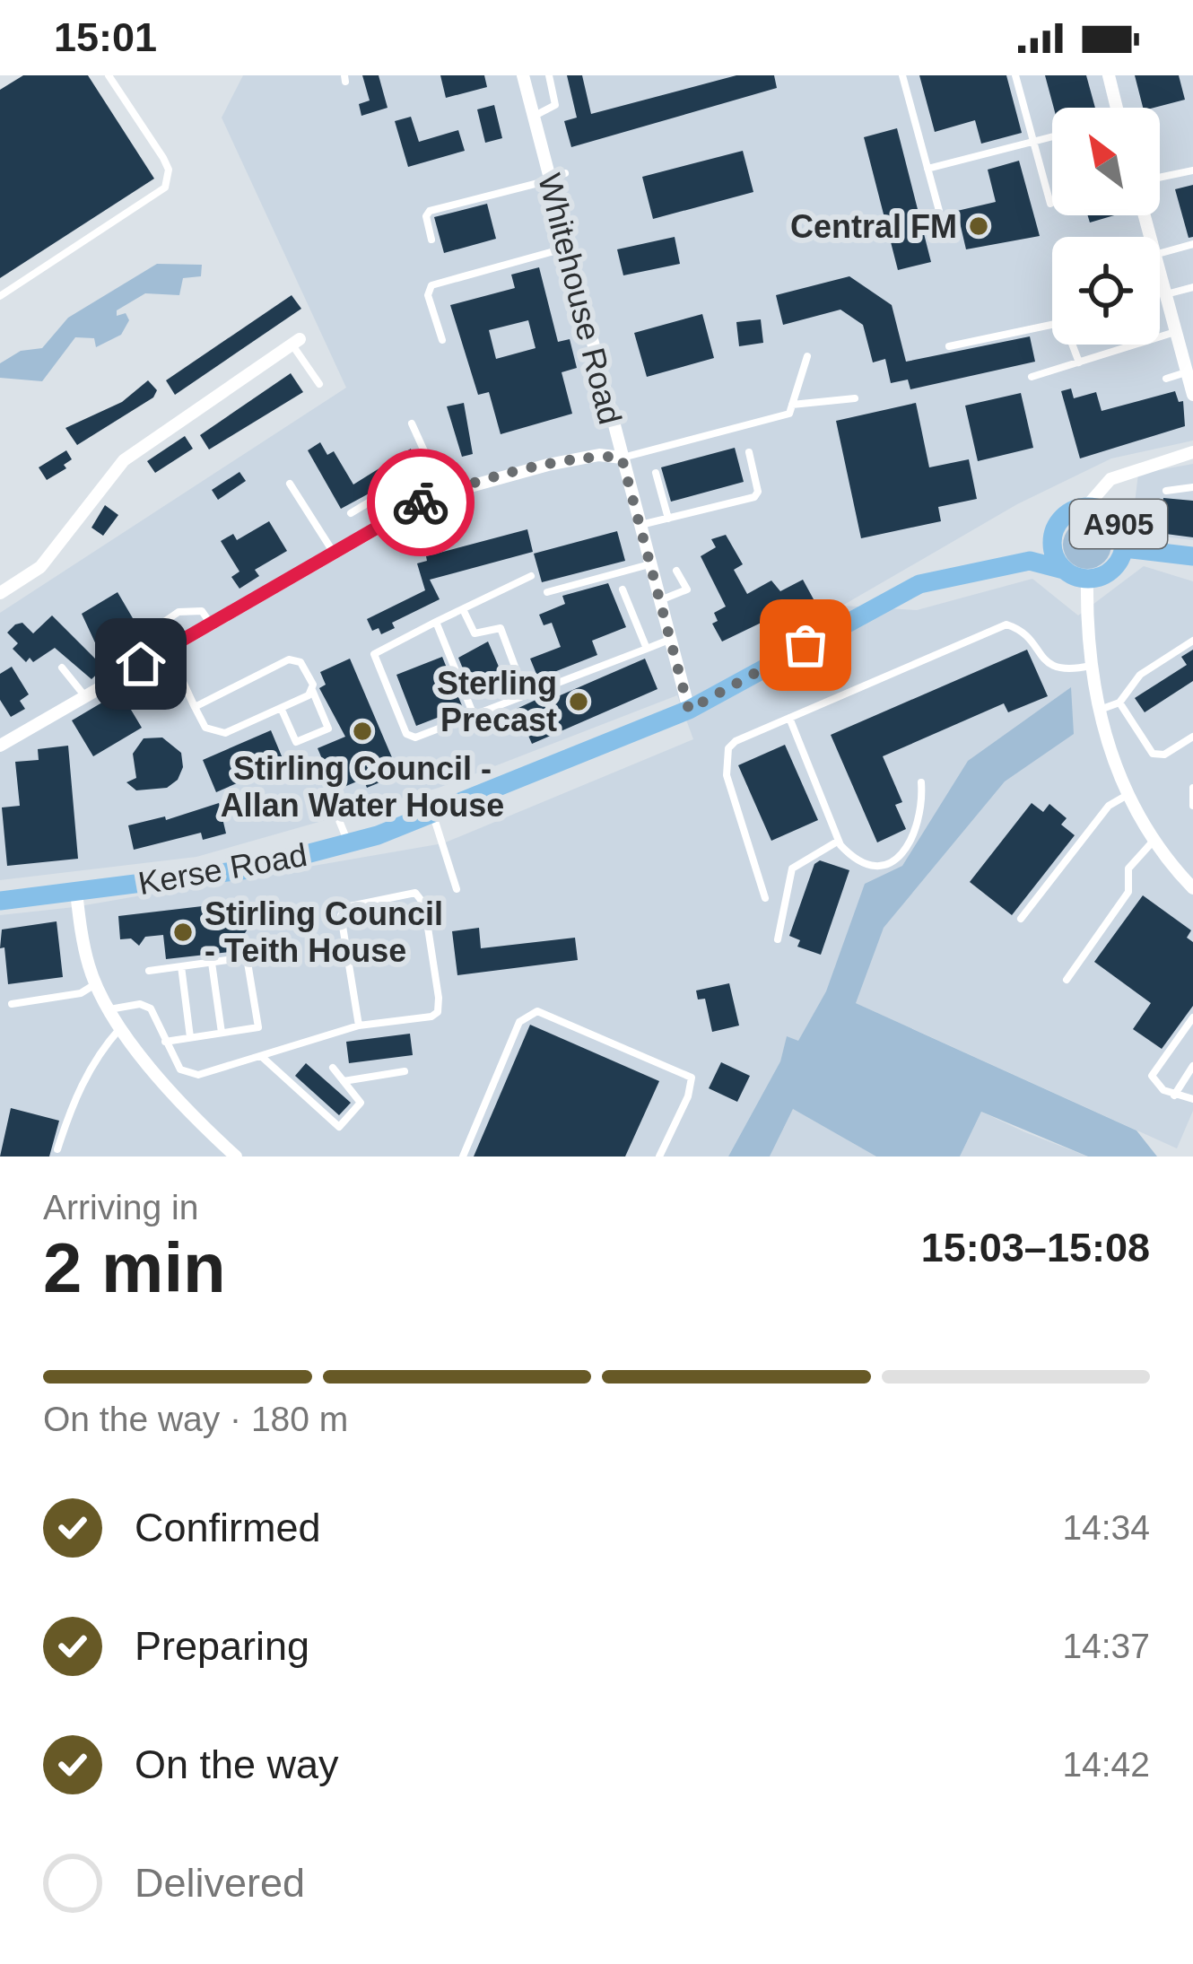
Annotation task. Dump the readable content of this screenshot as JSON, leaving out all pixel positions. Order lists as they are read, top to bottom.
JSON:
{
  "streets": {
    "main road": ["A905", "Kerse Road"],
    "street": ["Whitehouse Road"]
  },
  "crossings": [
    ["Whitehouse Road", "Kerse Road"],
    ["A905", "Kerse Road"]
  ],
  "places": [
    "Central FM",
    "Sterling Precast",
    "Stirling Council - Allan Water House",
    "Stirling Council - Teith House"
  ],
  "north": "top left",
  "page": {
    "status": "15:01",
    "heading": ["2 min", "Arriving in", "15:03–15:08"],
    "bar": "On the way · 180 m",
    "list": [
      ["Confirmed", "14:34"],
      ["Preparing", "14:37"],
      ["On the way", "14:42"],
      "Delivered"
    ]
  }
}
